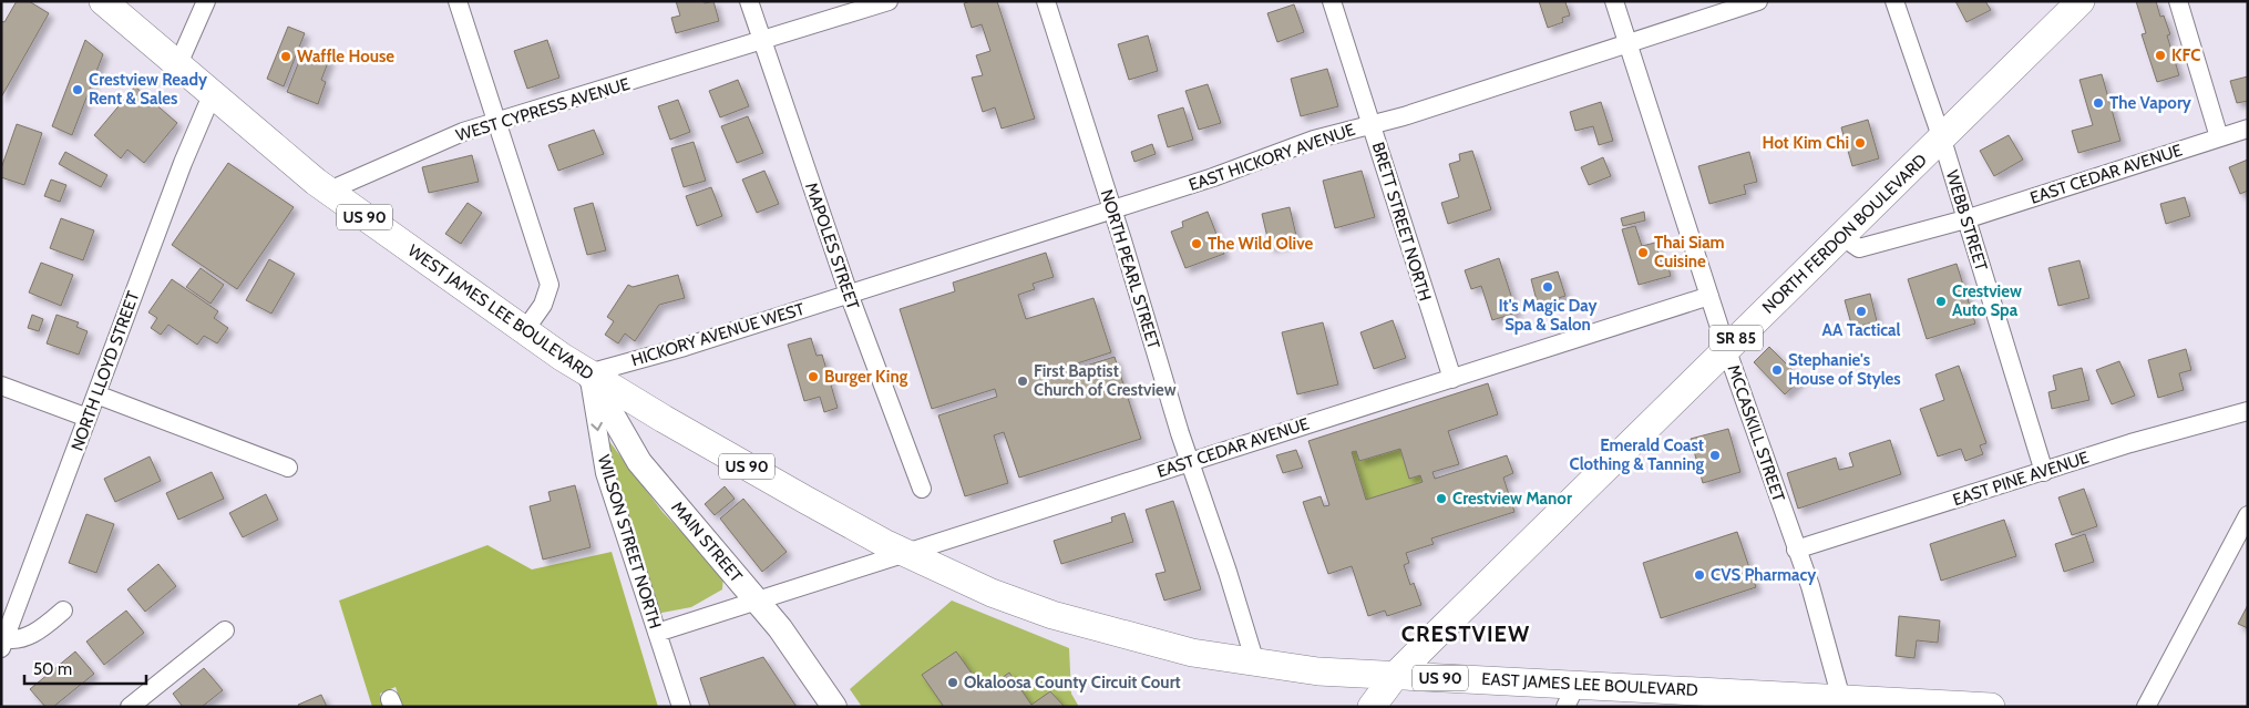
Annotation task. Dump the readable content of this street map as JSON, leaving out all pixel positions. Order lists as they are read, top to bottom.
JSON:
{
  "streets": {
    "main road": [
      "US 90",
      "NORTH FERDON BOULEVARD",
      "WEST JAMES LEE BOULEVARD",
      "SR 85",
      "EAST JAMES LEE BOULEVARD"
    ],
    "street": [
      "WEST CYPRESS AVENUE",
      "EAST HICKORY AVENUE",
      "EAST CEDAR AVENUE",
      "WEBB STREET",
      "BRETT STREET NORTH",
      "MAPOLES STREET",
      "NORTH PEARL STREET",
      "HICKORY AVENUE WEST",
      "NORTH LLOYD STREET",
      "MCCASKILL STREET",
      "EAST PINE AVENUE",
      "WILSON STREET NORTH",
      "MAIN STREET"
    ]
  },
  "crossings": [
    ["WEST CYPRESS AVENUE", "MAPOLES STREET"],
    ["WEST CYPRESS AVENUE", "WEST JAMES LEE BOULEVARD"],
    ["EAST HICKORY AVENUE", "BRETT STREET NORTH"],
    ["EAST HICKORY AVENUE", "MAPOLES STREET"],
    ["EAST HICKORY AVENUE", "NORTH PEARL STREET"],
    ["EAST HICKORY AVENUE", "HICKORY AVENUE WEST"],
    ["EAST HICKORY AVENUE", "MCCASKILL STREET"],
    ["EAST CEDAR AVENUE", "WEBB STREET"],
    ["EAST CEDAR AVENUE", "BRETT STREET NORTH"],
    ["EAST CEDAR AVENUE", "NORTH FERDON BOULEVARD"],
    ["EAST CEDAR AVENUE", "NORTH PEARL STREET"],
    ["EAST CEDAR AVENUE", "WEST JAMES LEE BOULEVARD"],
    ["EAST CEDAR AVENUE", "MCCASKILL STREET"],
    ["EAST CEDAR AVENUE", "WILSON STREET NORTH"],
    ["EAST CEDAR AVENUE", "MAIN STREET"],
    ["EAST CEDAR AVENUE", "EAST JAMES LEE BOULEVARD"],
    ["WEBB STREET", "NORTH FERDON BOULEVARD"],
    ["WEBB STREET", "EAST PINE AVENUE"],
    ["NORTH FERDON BOULEVARD", "SR 85"],
    ["NORTH FERDON BOULEVARD", "MCCASKILL STREET"],
    ["NORTH FERDON BOULEVARD", "EAST JAMES LEE BOULEVARD"],
    ["MAPOLES STREET", "HICKORY AVENUE WEST"],
    ["NORTH PEARL STREET", "EAST JAMES LEE BOULEVARD"],
    ["WEST JAMES LEE BOULEVARD", "HICKORY AVENUE WEST"],
    ["WEST JAMES LEE BOULEVARD", "NORTH LLOYD STREET"],
    ["WEST JAMES LEE BOULEVARD", "WILSON STREET NORTH"],
    ["WEST JAMES LEE BOULEVARD", "MAIN STREET"],
    ["WEST JAMES LEE BOULEVARD", "EAST JAMES LEE BOULEVARD"],
    ["HICKORY AVENUE WEST", "WILSON STREET NORTH"],
    ["HICKORY AVENUE WEST", "MAIN STREET"],
    ["SR 85", "EAST JAMES LEE BOULEVARD"],
    ["MCCASKILL STREET", "EAST PINE AVENUE"],
    ["MCCASKILL STREET", "EAST JAMES LEE BOULEVARD"],
    ["WILSON STREET NORTH", "MAIN STREET"]
  ],
  "one_way": ["WILSON STREET NORTH"],
  "districts": ["CRESTVIEW"],
  "places": [
    "KFC",
    "Waffle House",
    "Crestview Ready Rent & Sales",
    "The Vapory",
    "Hot Kim Chi",
    "The Wild Olive",
    "Thai Siam Cuisine",
    "It's Magic Day Spa & Salon",
    "Crestview Auto Spa",
    "AA Tactical",
    "Stephanie's House of Styles",
    "Burger King",
    "First Baptist Church of Crestview",
    "Emerald Coast Clothing & Tanning",
    "Crestview Manor",
    "CVS Pharmacy",
    "Okaloosa County Circuit Court"
  ],
  "scale_bar": "50 m"
}
